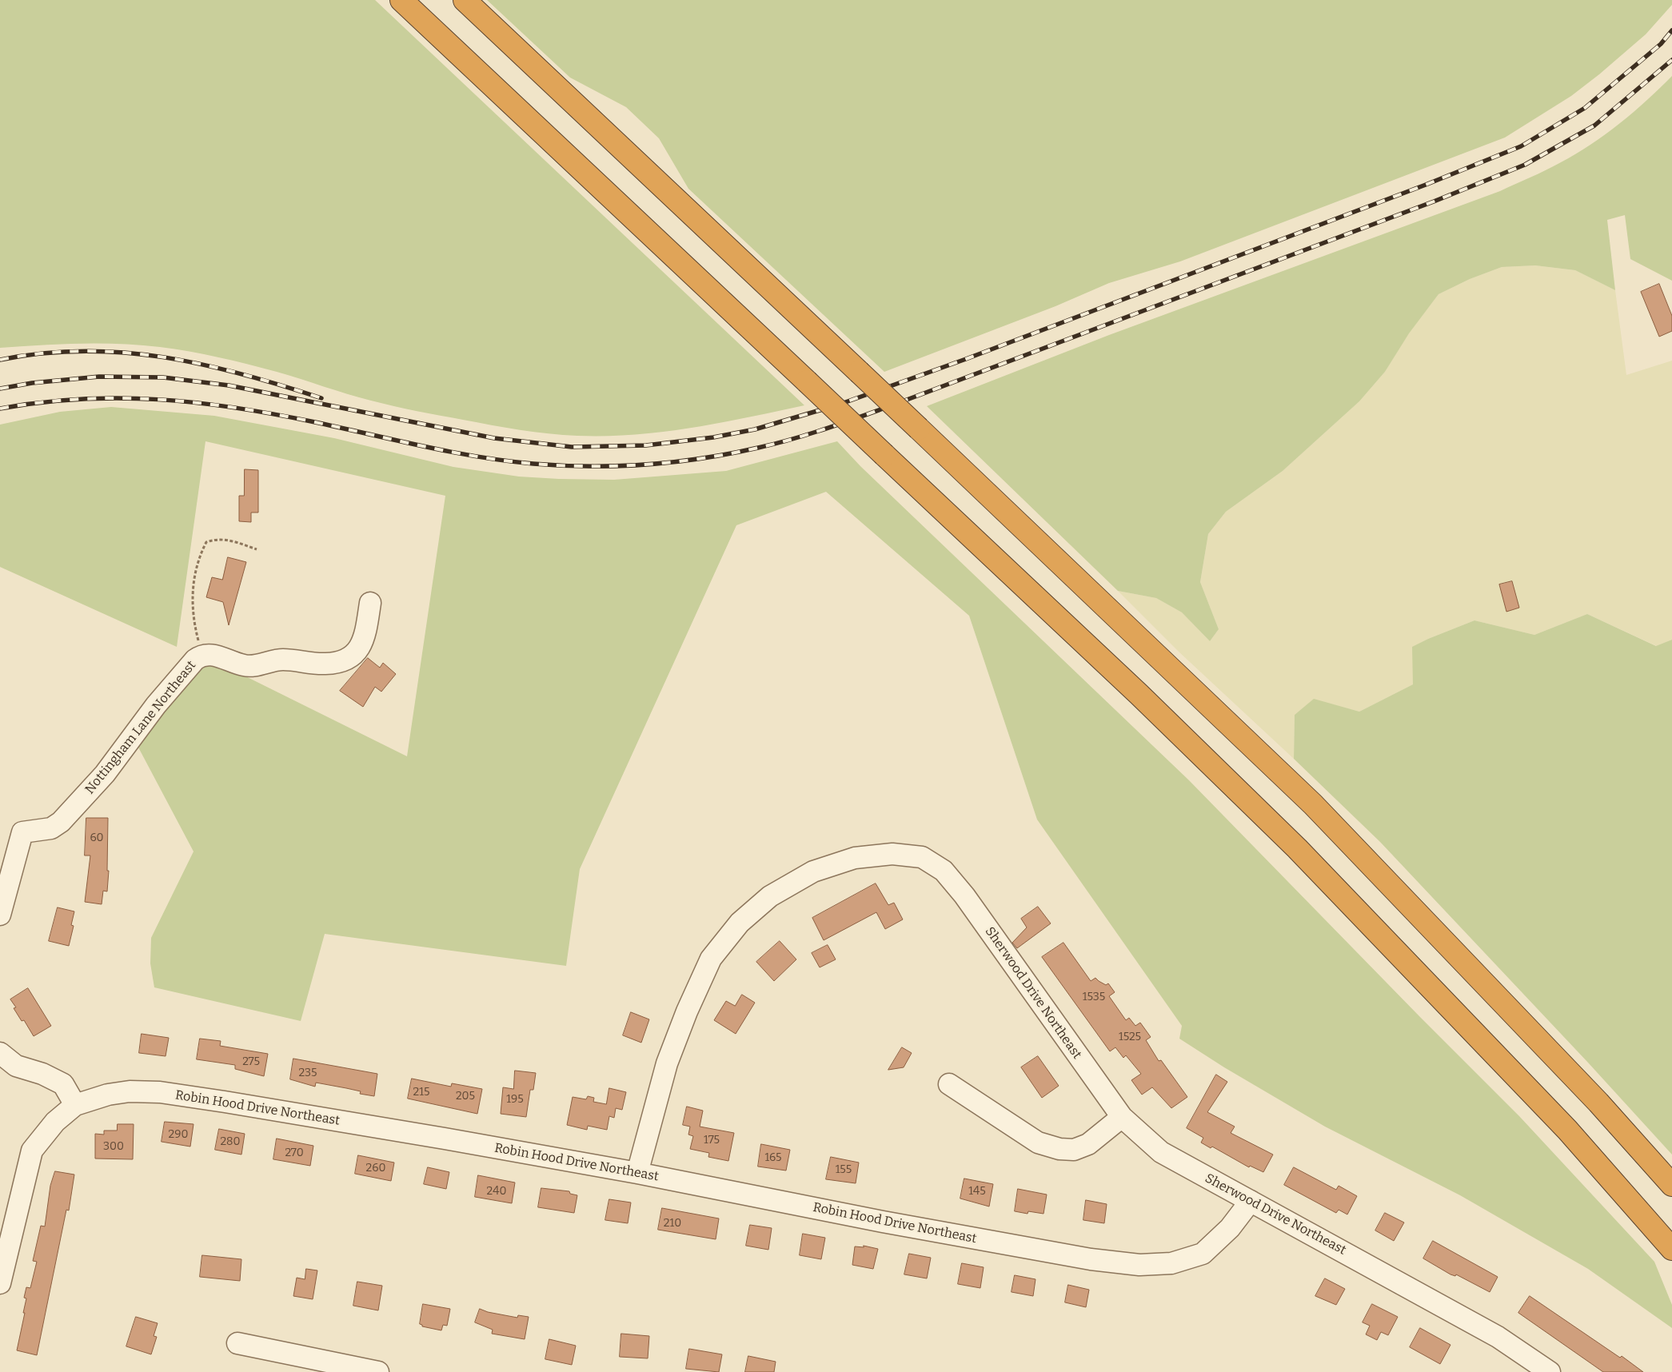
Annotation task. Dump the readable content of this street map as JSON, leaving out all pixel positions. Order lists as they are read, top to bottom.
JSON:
{
  "streets": {
    "street": ["Nottingham Lane Northeast", "Sherwood Drive Northeast", "Robin Hood Drive Northeast"]
  },
  "crossings": [
    ["Sherwood Drive Northeast", "Robin Hood Drive Northeast"]
  ],
  "house_numbers": [
    "60",
    "1535",
    "1525",
    "275",
    "235",
    "215",
    "205",
    "195",
    "290",
    "175",
    "280",
    "300",
    "270",
    "165",
    "260",
    "155",
    "240",
    "145",
    "210"
  ]
}
